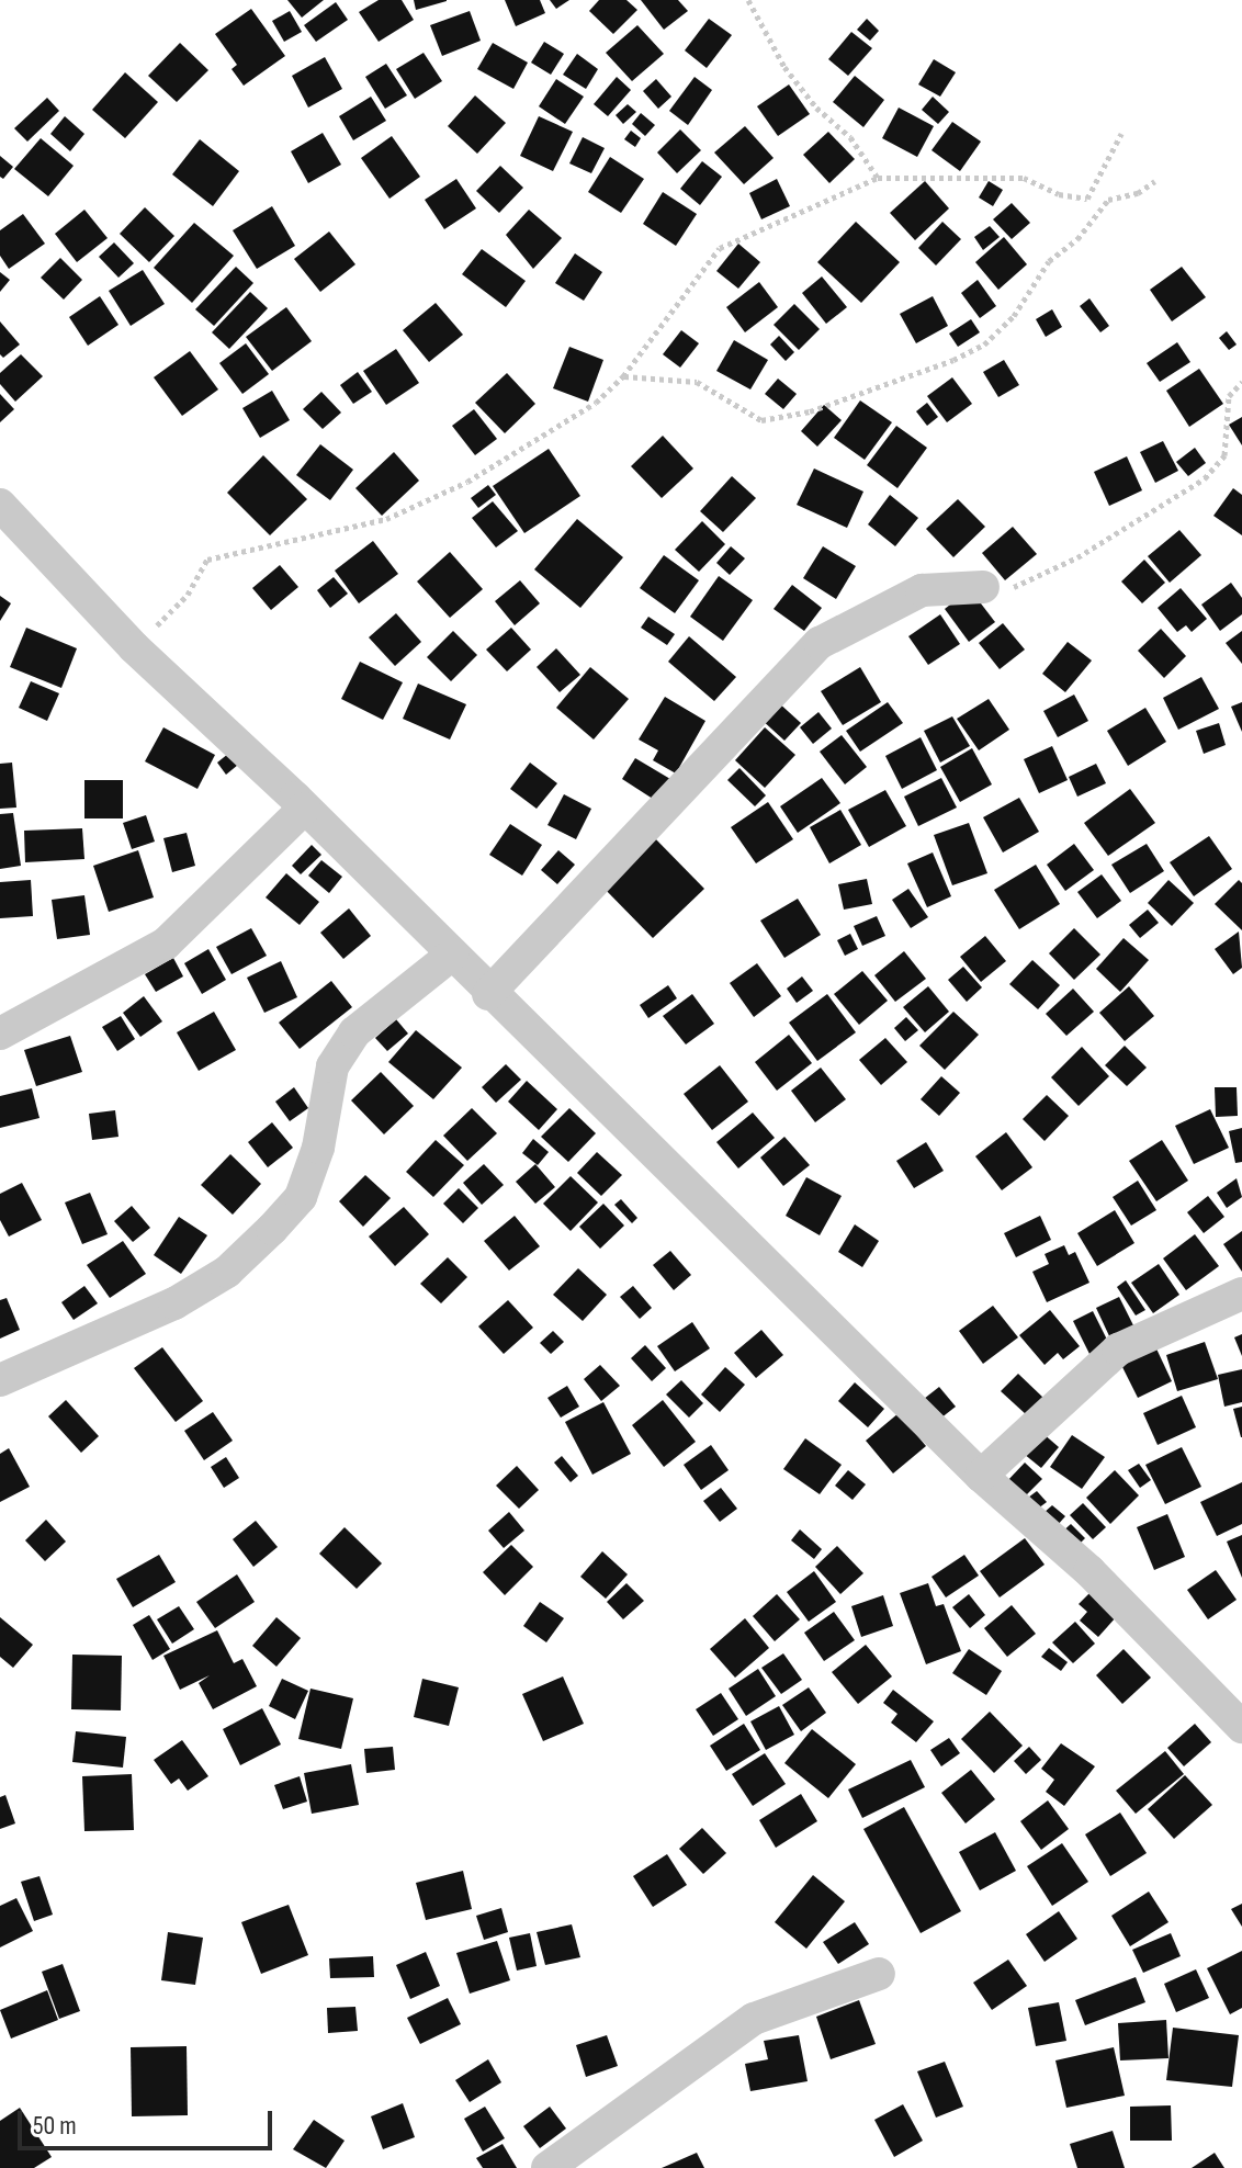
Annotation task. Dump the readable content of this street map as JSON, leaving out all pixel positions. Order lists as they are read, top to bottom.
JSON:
{
  "scale_bar": "50 m"
}
